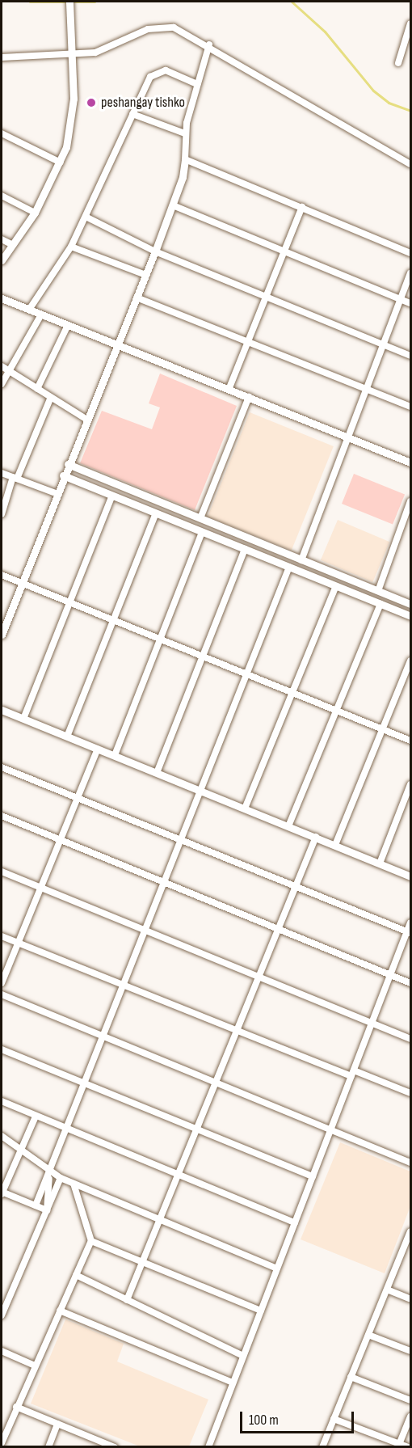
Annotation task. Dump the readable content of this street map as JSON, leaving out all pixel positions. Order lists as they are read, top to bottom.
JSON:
{
  "places": ["peshangay tishko"],
  "scale_bar": "100 m"
}
